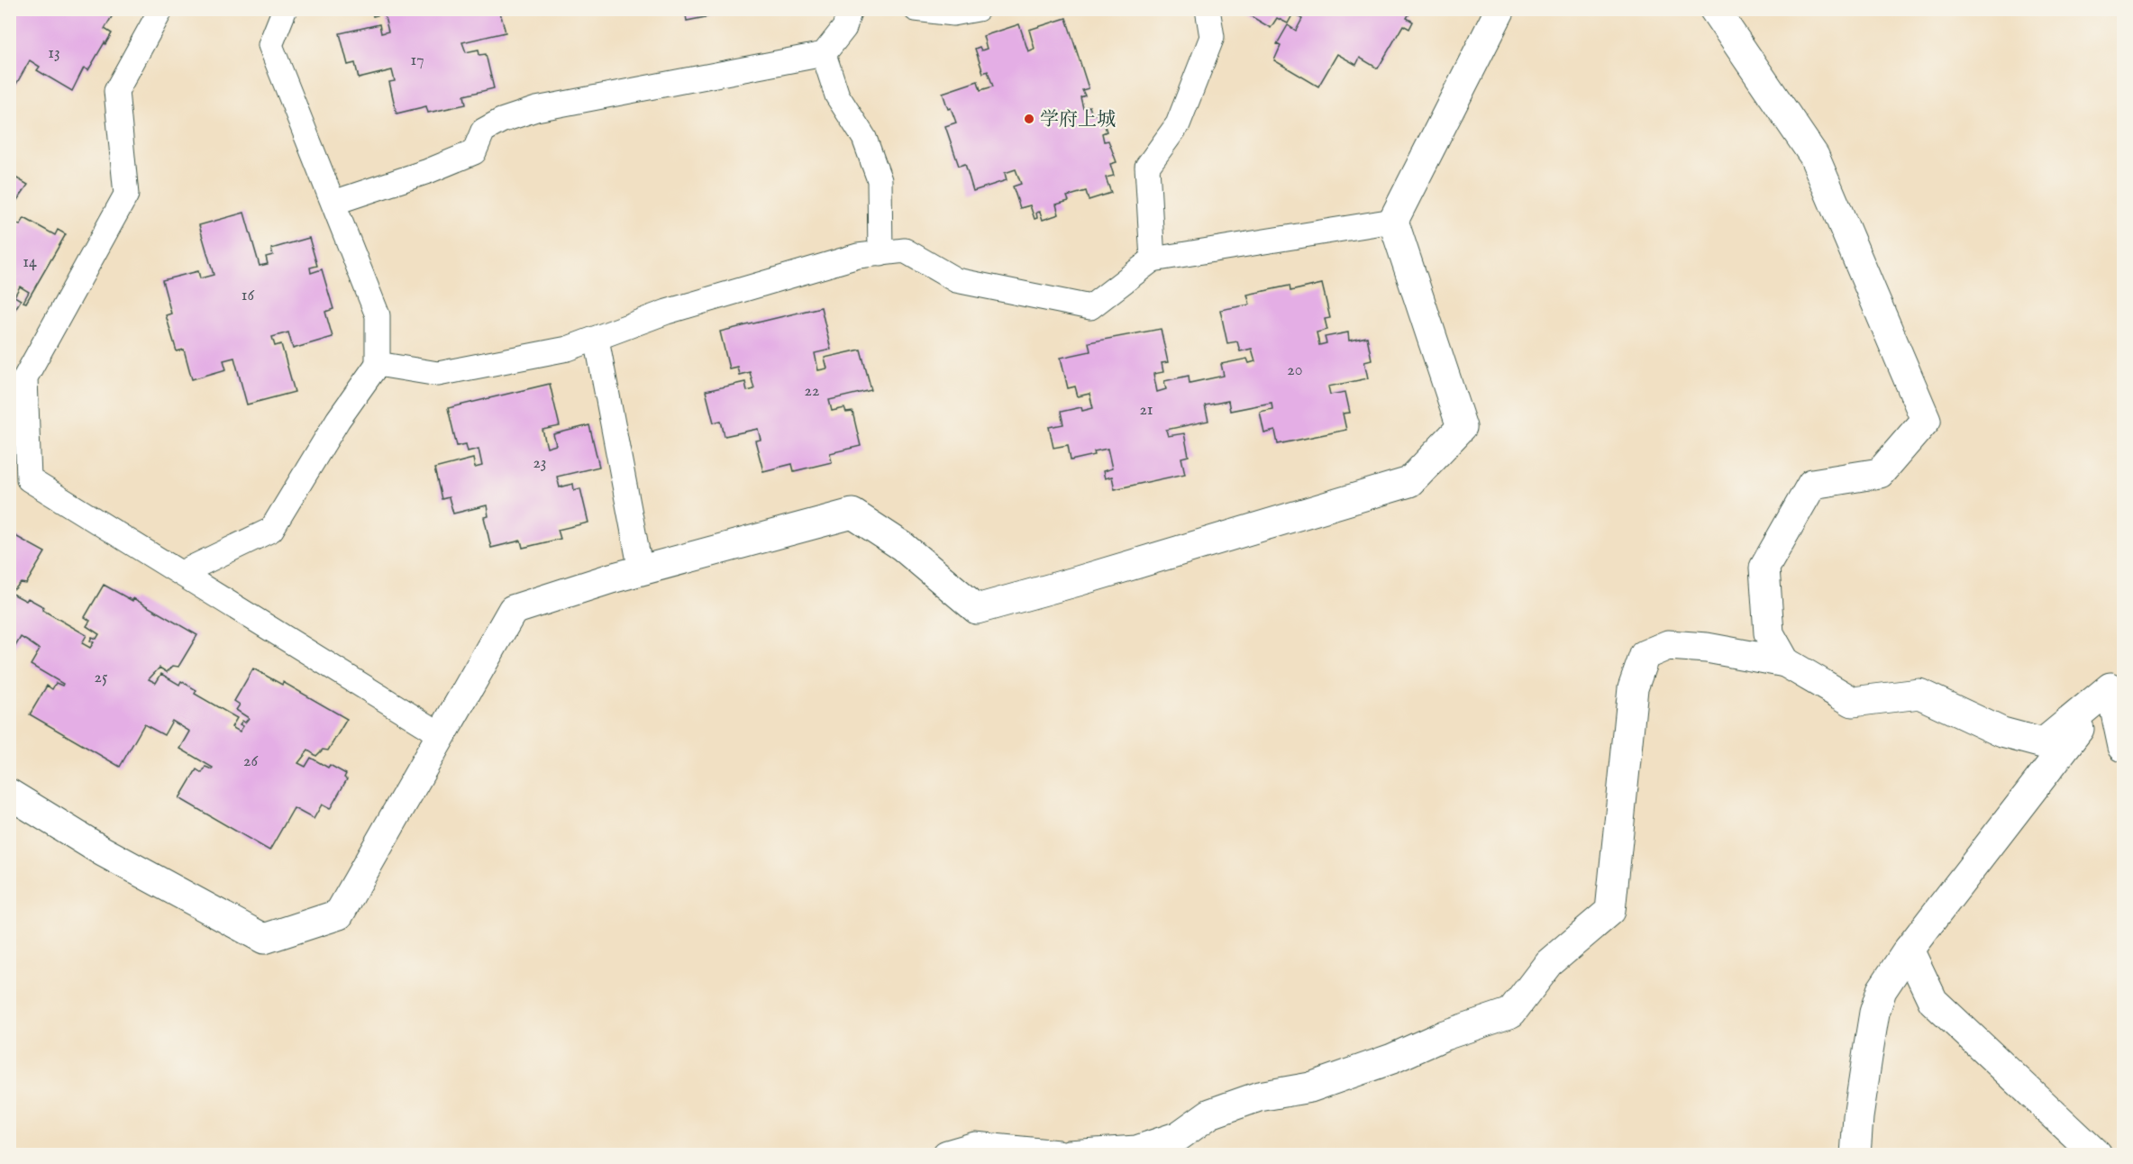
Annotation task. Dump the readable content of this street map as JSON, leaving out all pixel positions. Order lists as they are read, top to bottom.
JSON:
{
  "places": ["学府上城"],
  "house_numbers": [
    "13",
    "17",
    "14",
    "16",
    "20",
    "22",
    "21",
    "23",
    "25",
    "26"
  ]
}
